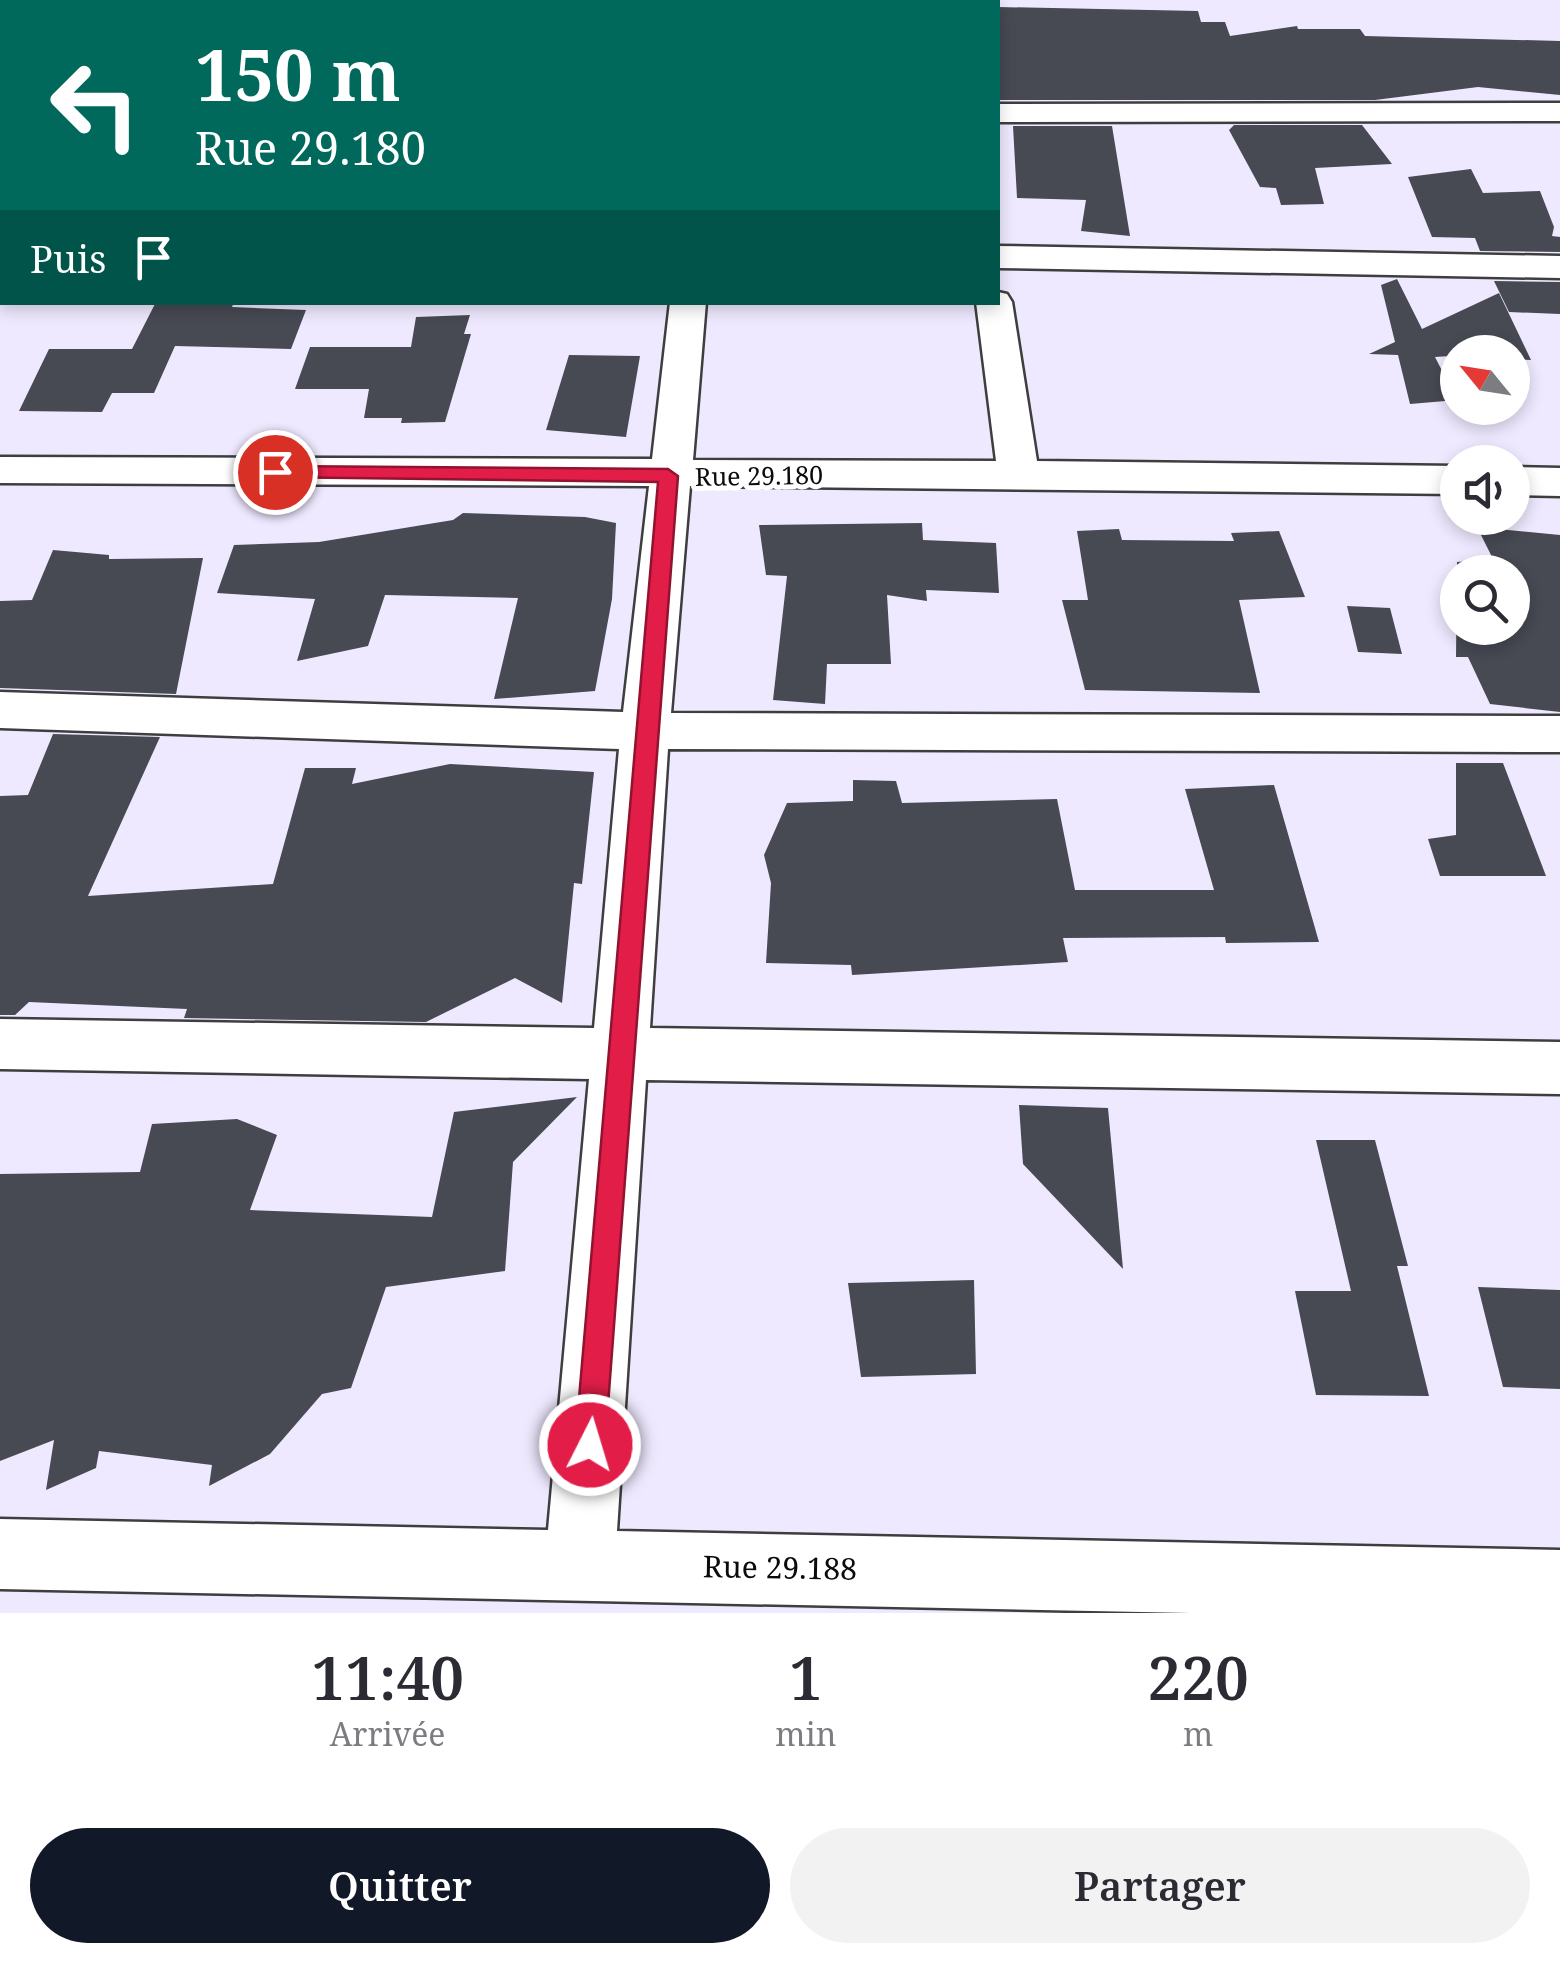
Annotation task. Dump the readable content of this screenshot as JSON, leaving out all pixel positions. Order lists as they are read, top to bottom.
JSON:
{
  "streets": {
    "street": ["Rue 29.180", "Rue 29.188"]
  },
  "north": "top left",
  "page": {
    "turn": ["150 m", "Rue 29.180"],
    "then": "Puis",
    "eta": [
      "11:40",
      "Arrivée",
      "1",
      "min",
      "220",
      "m"
    ],
    "buttons": ["Quitter", "Partager"]
  }
}
